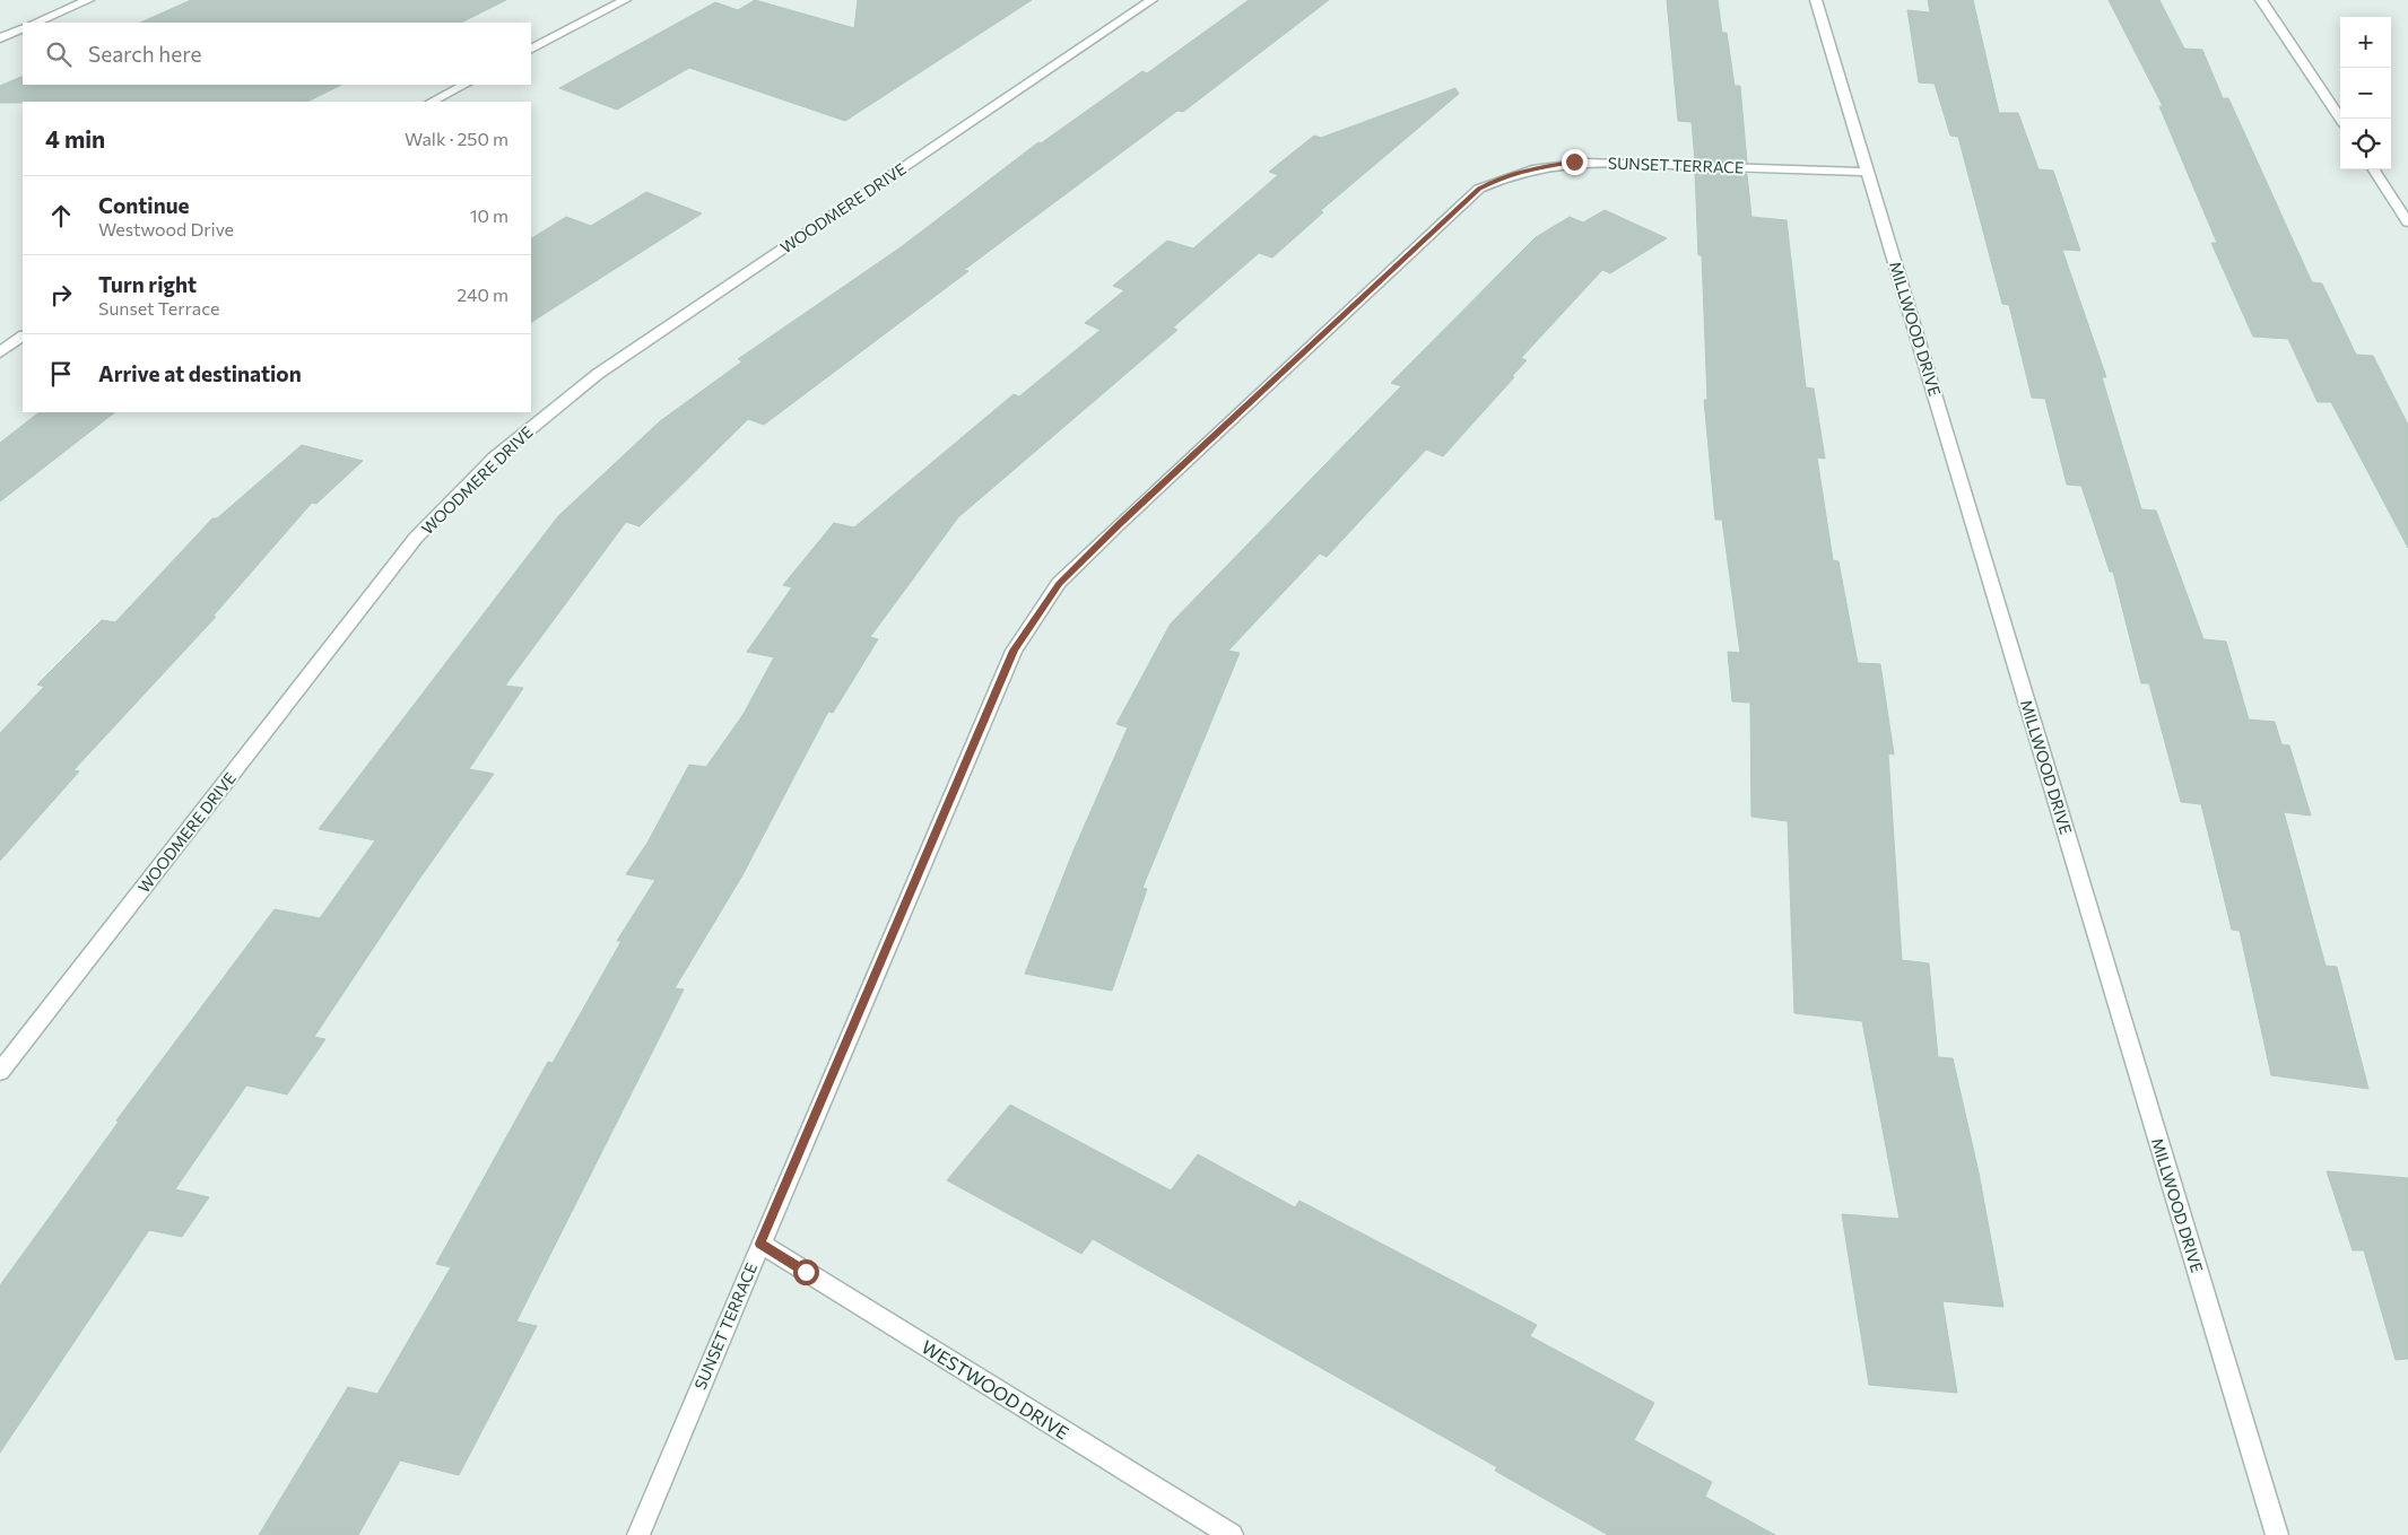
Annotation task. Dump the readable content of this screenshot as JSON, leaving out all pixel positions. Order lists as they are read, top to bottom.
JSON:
{
  "streets": {
    "street": [
      "SUNSET TERRACE",
      "WOODMERE DRIVE",
      "MILLWOOD DRIVE",
      "WESTWOOD DRIVE"
    ]
  },
  "crossings": [
    ["SUNSET TERRACE", "MILLWOOD DRIVE"],
    ["SUNSET TERRACE", "WESTWOOD DRIVE"]
  ],
  "page": {
    "map_buttons": ["+", "−"],
    "search": "Search here",
    "heading": ["4 min", "Walk · 250 m"],
    "list": [
      ["Continue", "Westwood Drive", "10 m"],
      ["Turn right", "Sunset Terrace", "240 m"],
      "Arrive at destination"
    ]
  }
}
